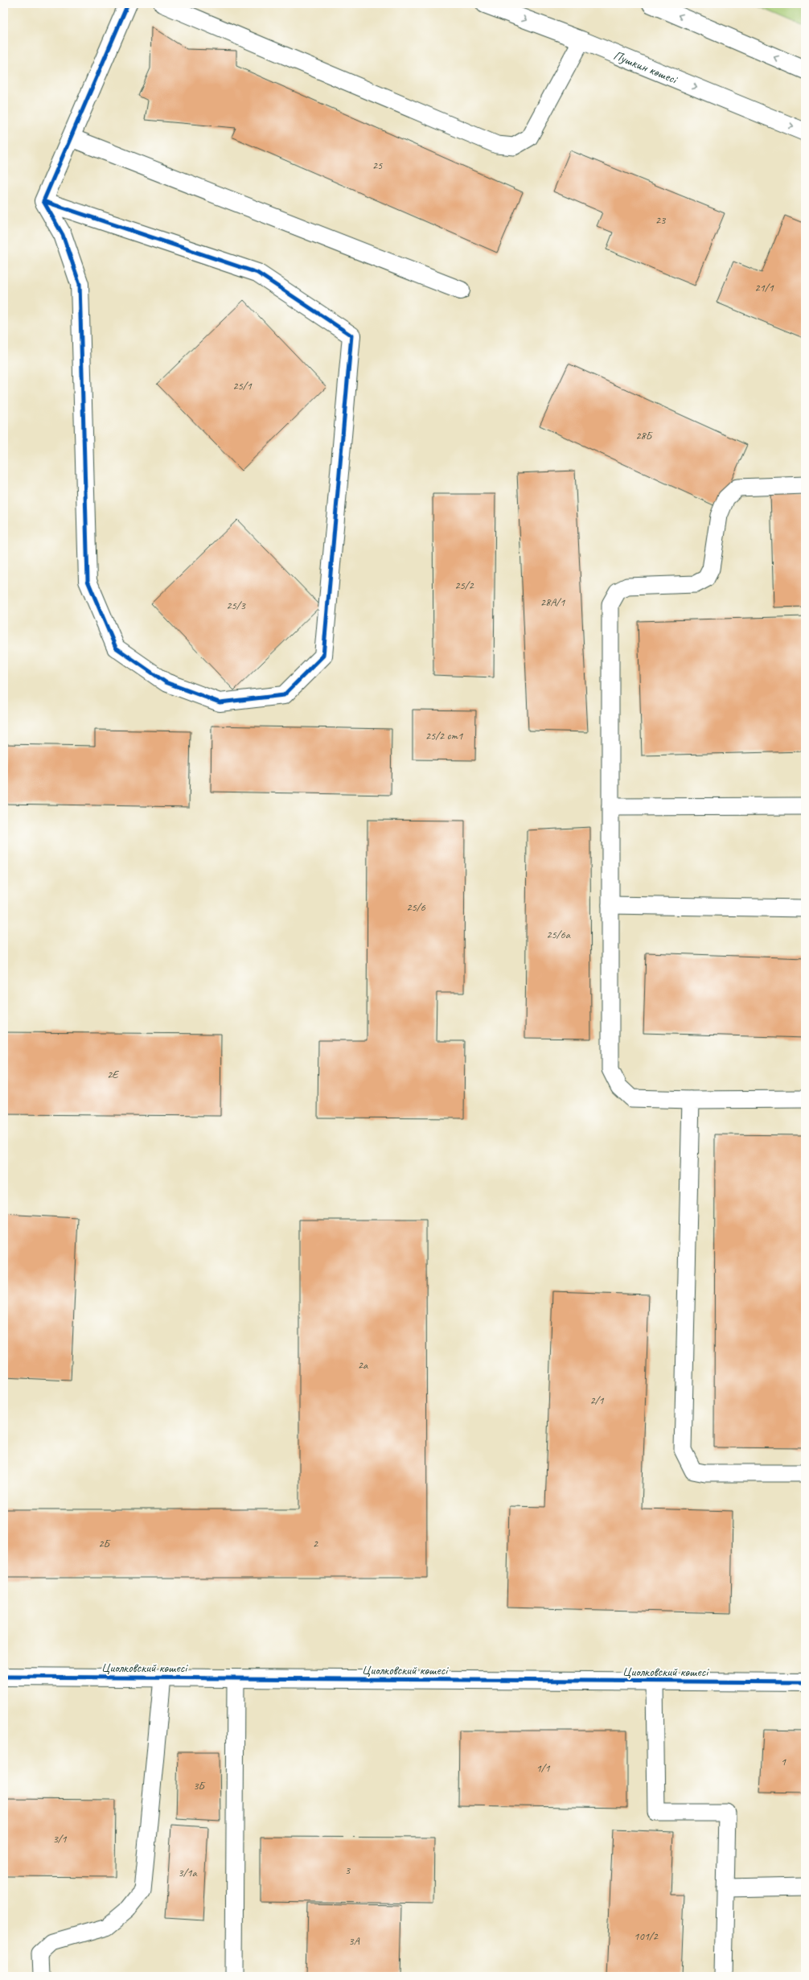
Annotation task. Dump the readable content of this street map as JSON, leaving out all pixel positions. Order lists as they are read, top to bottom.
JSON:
{
  "streets": {
    "street": ["Пушкин көшесі", "Циолковский көшесі"]
  },
  "house_numbers": [
    "25",
    "23",
    "21/1",
    "25/1",
    "28Б",
    "25/2",
    "28А/1",
    "25/3",
    "25/2 ст1",
    "25/6",
    "25/6а",
    "2Е",
    "2а",
    "2/1",
    "2Б",
    "2",
    "1",
    "1/1",
    "3Б",
    "3/1",
    "3",
    "3/1а",
    "101/2",
    "3А"
  ]
}
